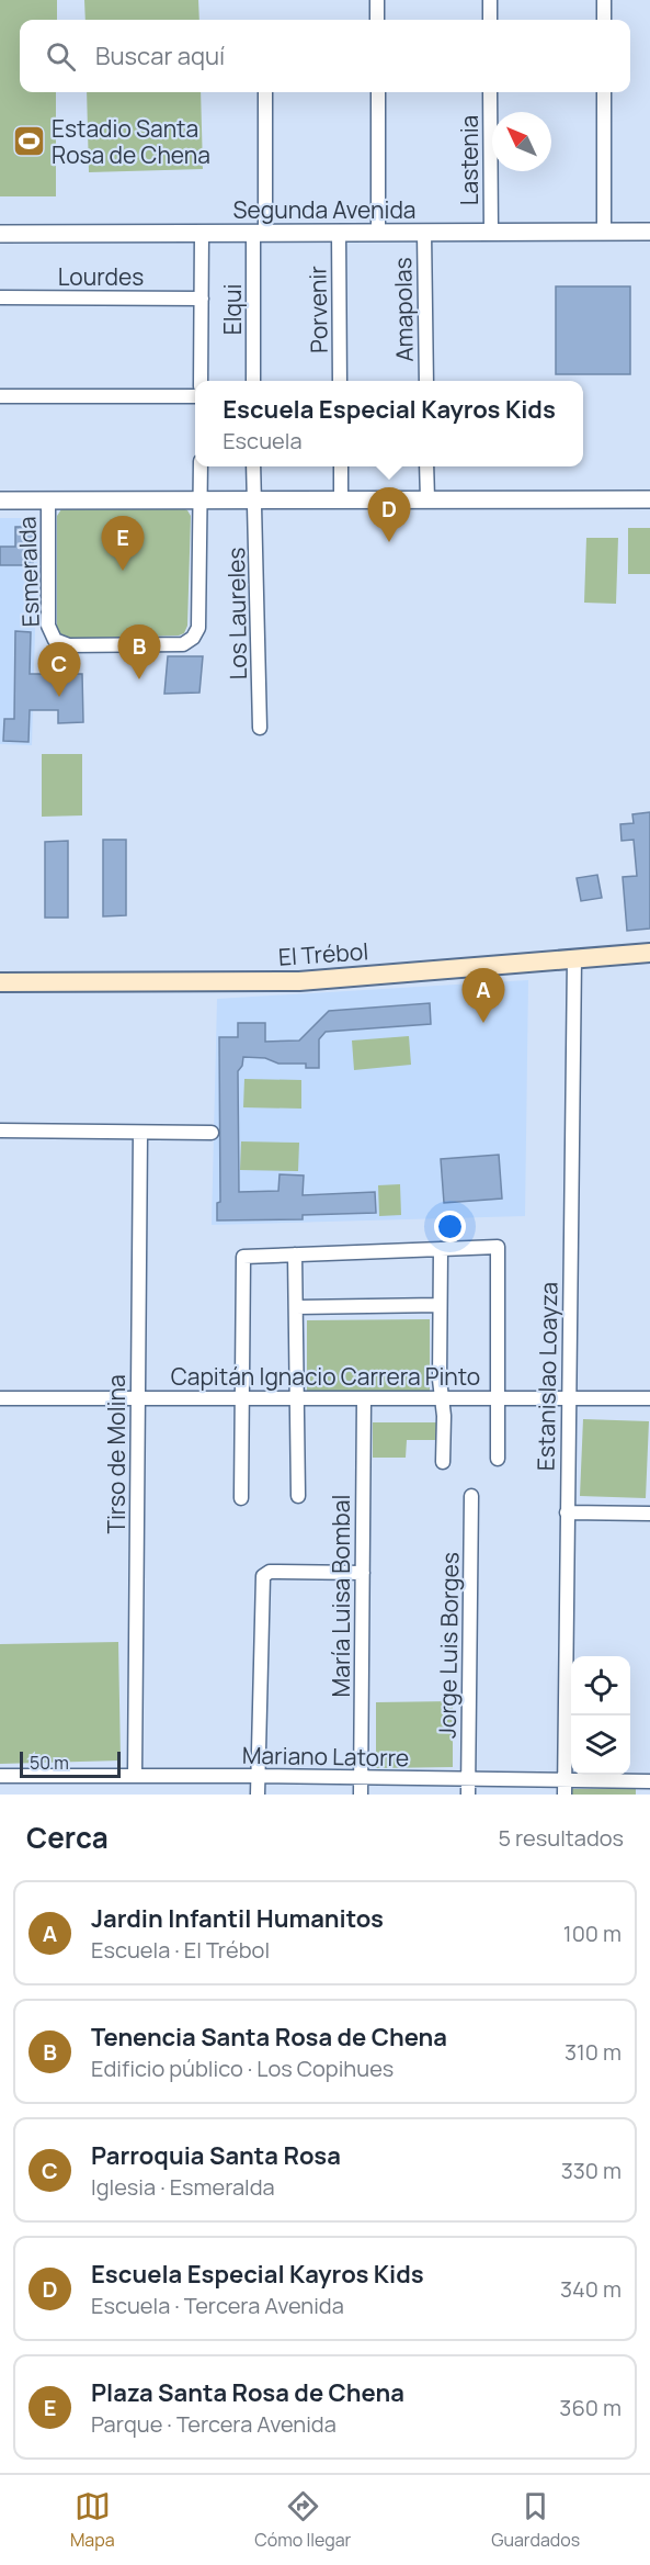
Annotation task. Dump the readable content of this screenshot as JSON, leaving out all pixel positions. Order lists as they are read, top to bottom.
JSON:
{
  "streets": {
    "main road": ["El Trébol"],
    "street": [
      "Lastenia",
      "Segunda Avenida",
      "Lourdes",
      "Elqui",
      "Porvenir",
      "Amapolas",
      "Esmeralda",
      "Los Laureles",
      "Capitán Ignacio Carrera Pinto",
      "Estanislao Loayza",
      "Tirso de Molina",
      "María Luisa Bombal",
      "Jorge Luis Borges",
      "Mariano Latorre"
    ]
  },
  "crossings": [
    ["Lastenia", "Segunda Avenida"],
    ["Segunda Avenida", "Elqui"],
    ["Segunda Avenida", "Porvenir"],
    ["Segunda Avenida", "Amapolas"],
    ["El Trébol", "Estanislao Loayza"],
    ["Capitán Ignacio Carrera Pinto", "Estanislao Loayza"],
    ["Capitán Ignacio Carrera Pinto", "Tirso de Molina"],
    ["Capitán Ignacio Carrera Pinto", "María Luisa Bombal"],
    ["Estanislao Loayza", "Mariano Latorre"],
    ["Tirso de Molina", "Mariano Latorre"],
    ["María Luisa Bombal", "Mariano Latorre"],
    ["Jorge Luis Borges", "Mariano Latorre"]
  ],
  "places": {
    "sports": ["Estadio Santa Rosa de Chena"]
  },
  "scale_bar": "50 m",
  "north": "top left",
  "page": {
    "search": "Buscar aquí",
    "popup": ["Escuela Especial Kayros Kids", "Escuela"],
    "pins": [
      "D",
      "E",
      "B",
      "C",
      "A"
    ],
    "scale": "50 m",
    "heading": ["Cerca", "5 resultados"],
    "list": [
      {
        "mark": "A",
        "name": "Jardin Infantil Humanitos",
        "note": "Escuela · El Trébol",
        "value": "100 m"
      },
      {
        "mark": "B",
        "name": "Tenencia Santa Rosa de Chena",
        "note": "Edificio público · Los Copihues",
        "value": "310 m"
      },
      {
        "mark": "C",
        "name": "Parroquia Santa Rosa",
        "note": "Iglesia · Esmeralda",
        "value": "330 m"
      },
      {
        "mark": "D",
        "name": "Escuela Especial Kayros Kids",
        "note": "Escuela · Tercera Avenida",
        "value": "340 m"
      },
      {
        "mark": "E",
        "name": "Plaza Santa Rosa de Chena",
        "note": "Parque · Tercera Avenida",
        "value": "360 m"
      }
    ],
    "nav": ["Mapa", "Cómo llegar", "Guardados"]
  }
}
